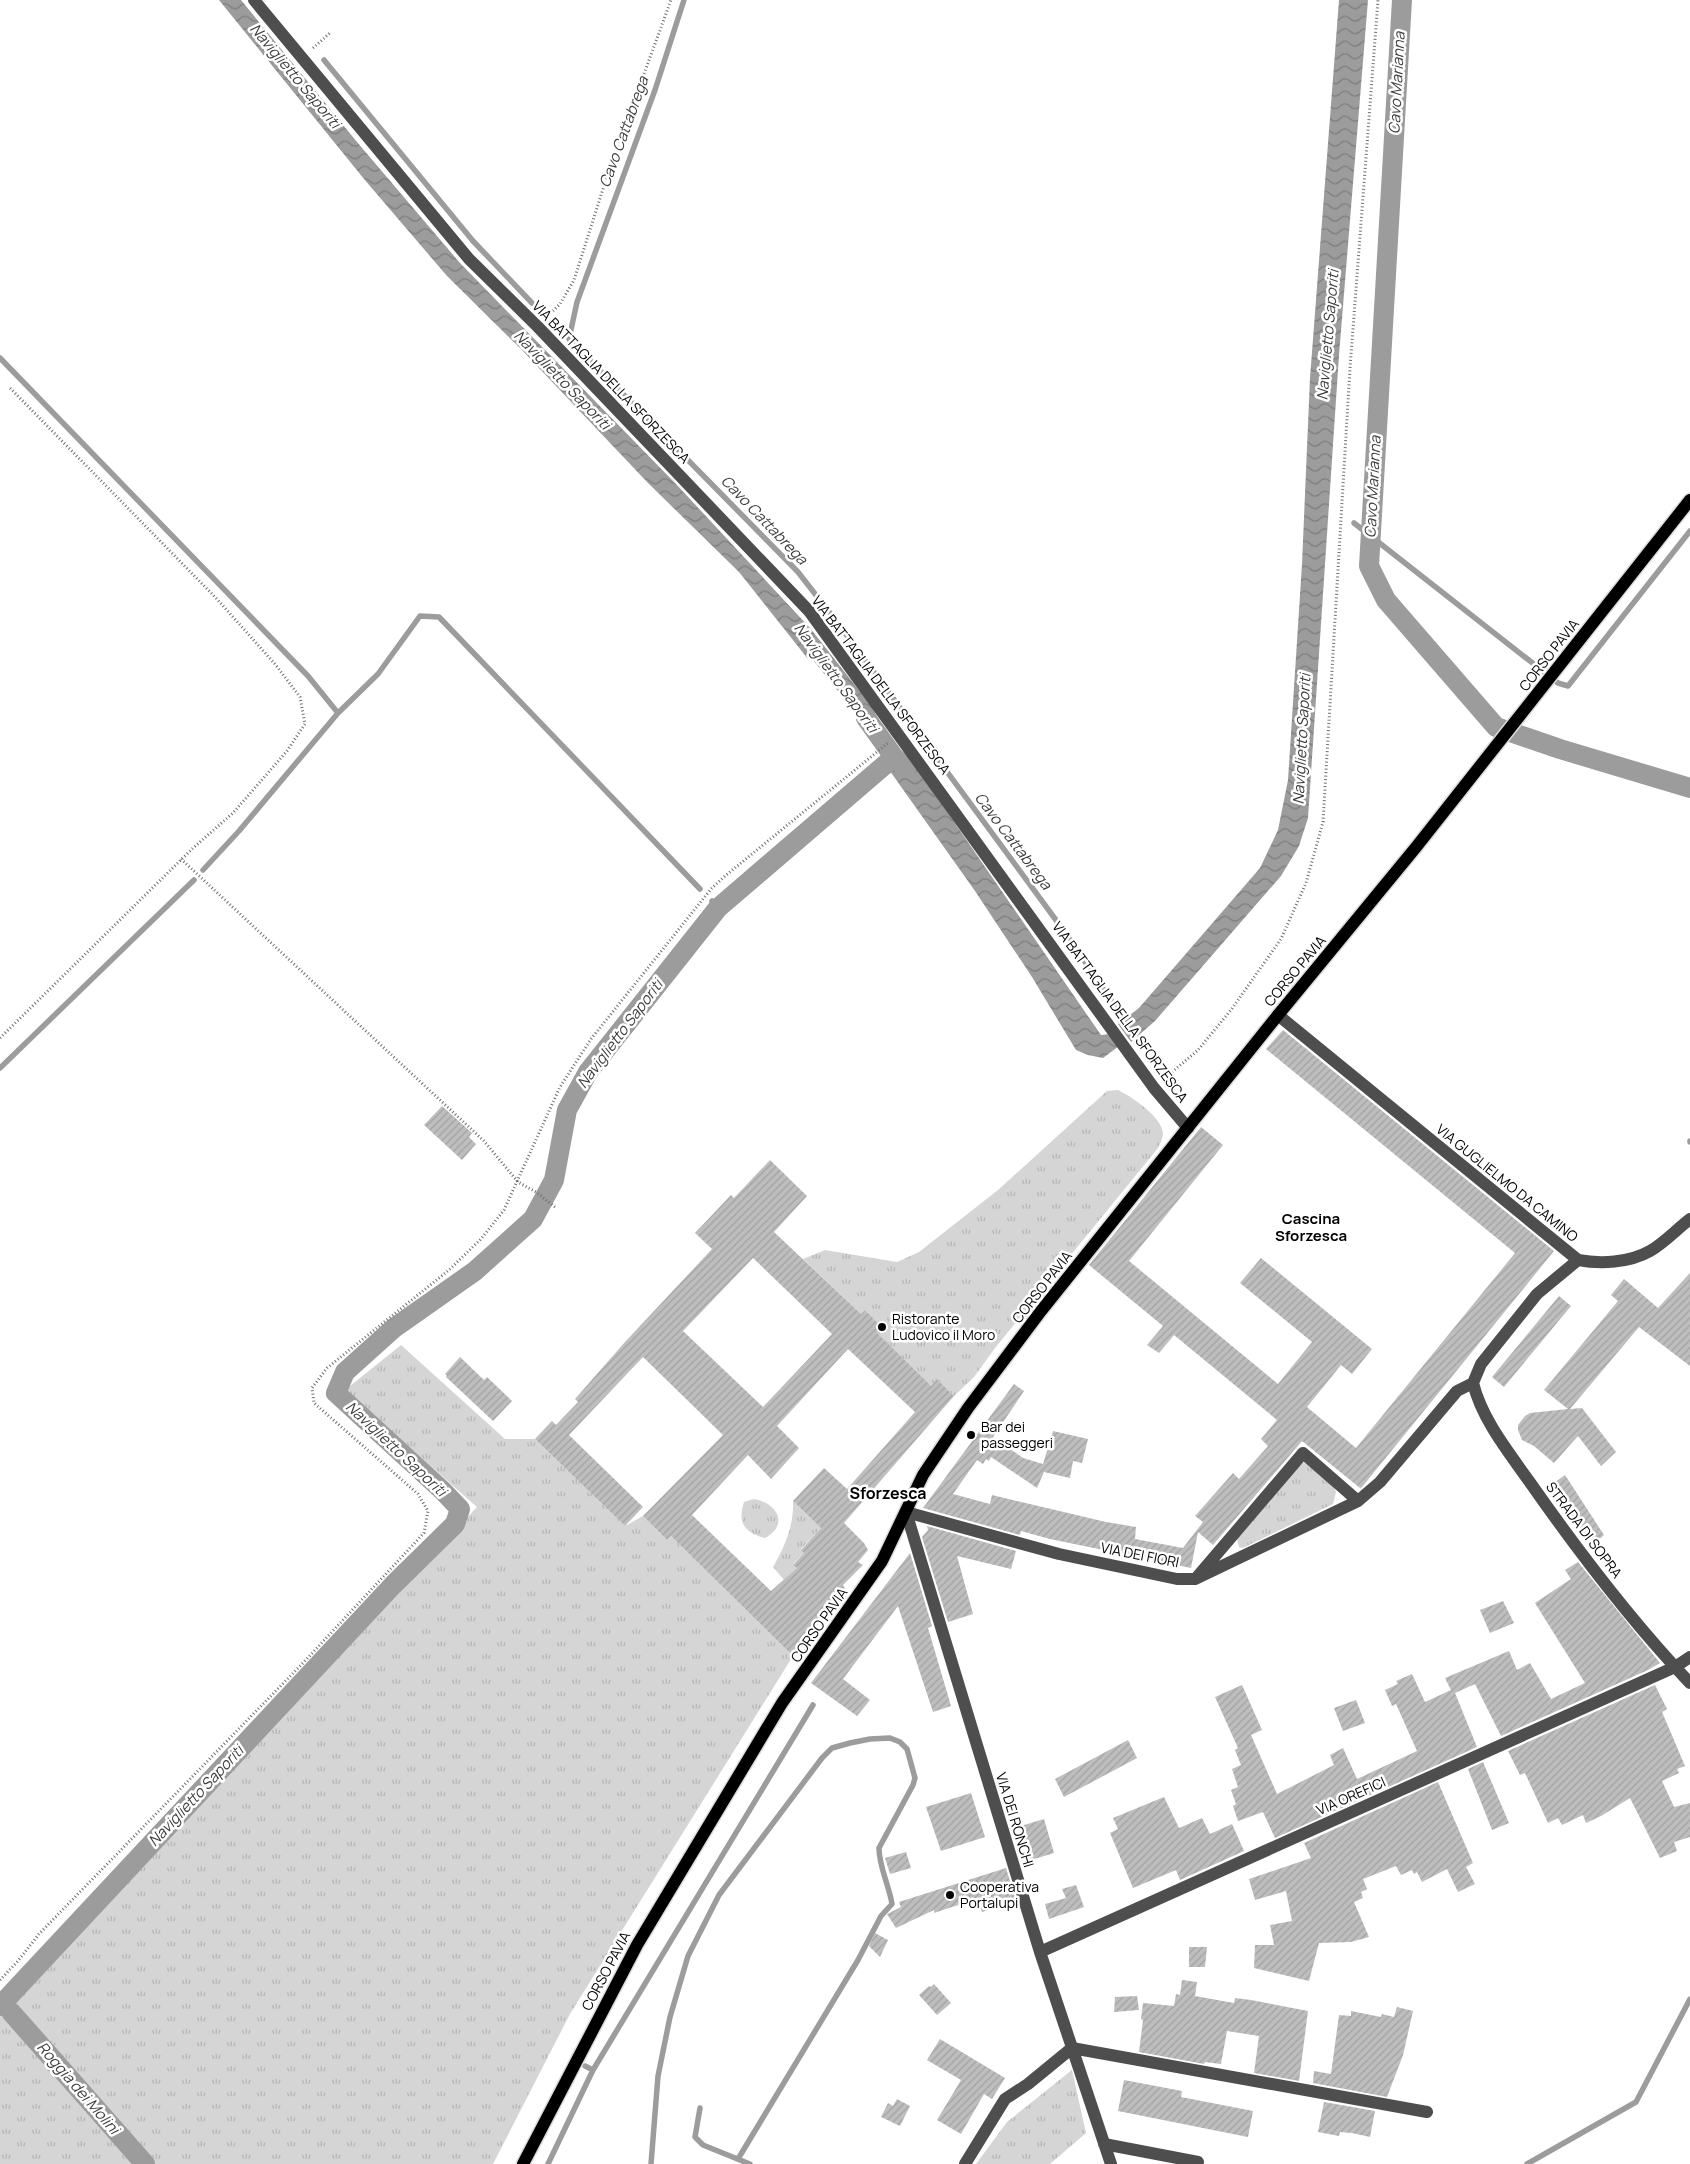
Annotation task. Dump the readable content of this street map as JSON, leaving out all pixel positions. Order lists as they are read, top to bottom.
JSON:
{
  "streets": {
    "main road": ["CORSO PAVIA"],
    "street": [
      "VIA BATTAGLIA DELLA SFORZESCA",
      "VIA GUGLIELMO DA CAMINO",
      "STRADA DI SOPRA",
      "VIA DEI FIORI",
      "VIA OREFICI",
      "VIA DEI RONCHI"
    ]
  },
  "crossings": [
    ["VIA BATTAGLIA DELLA SFORZESCA", "CORSO PAVIA"],
    ["CORSO PAVIA", "VIA GUGLIELMO DA CAMINO"],
    ["CORSO PAVIA", "VIA DEI FIORI"],
    ["CORSO PAVIA", "VIA DEI RONCHI"],
    ["VIA GUGLIELMO DA CAMINO", "STRADA DI SOPRA"],
    ["STRADA DI SOPRA", "VIA OREFICI"],
    ["VIA DEI FIORI", "VIA DEI RONCHI"],
    ["VIA OREFICI", "VIA DEI RONCHI"]
  ],
  "districts": ["Cascina Sforzesca", "Sforzesca"],
  "water": [
    "Naviglietto Saporiti",
    "Cavo Marianna",
    "Cavo Cattabrega",
    "Roggia dei Molini"
  ],
  "places": ["Ristorante Ludovico il Moro", "Bar dei passeggeri", "Cooperativa Portalupi"]
}
